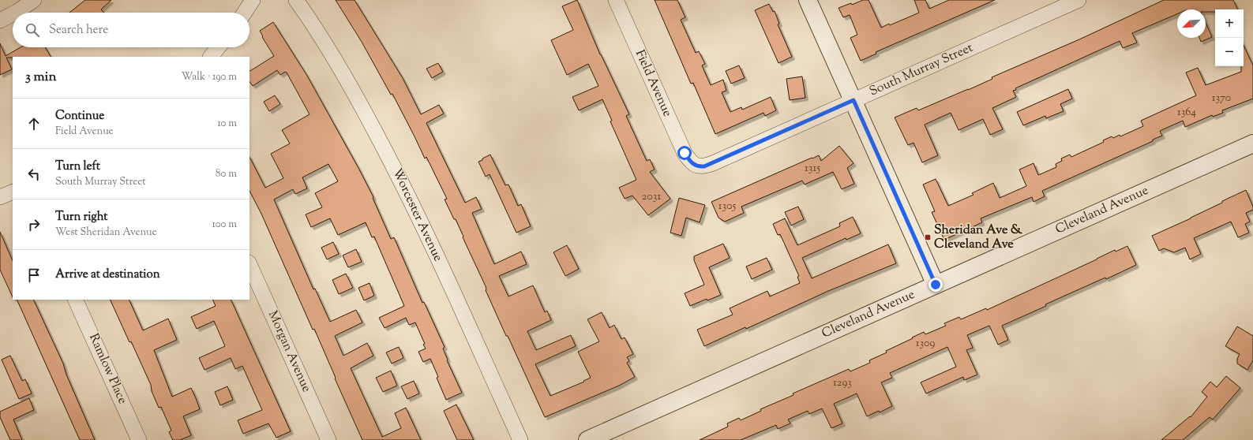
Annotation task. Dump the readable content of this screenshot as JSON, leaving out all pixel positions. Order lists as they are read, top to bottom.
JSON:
{
  "streets": {
    "street": [
      "South Murray Street",
      "Field Avenue",
      "Cleveland Avenue",
      "Worcester Avenue",
      "Morgan Avenue",
      "Ramlow Place"
    ]
  },
  "crossings": [
    ["South Murray Street", "Field Avenue"]
  ],
  "places": {
    "transit": ["Sheridan Ave & Cleveland Ave"]
  },
  "house_numbers": [
    "1370",
    "1364",
    "1315",
    "2031",
    "1305",
    "1309",
    "1293"
  ],
  "north": "bottom left",
  "page": {
    "map_buttons": ["+", "−"],
    "search": "Search here",
    "heading": ["3 min", "Walk · 190 m"],
    "list": [
      ["Continue", "Field Avenue", "10 m"],
      ["Turn left", "South Murray Street", "80 m"],
      ["Turn right", "West Sheridan Avenue", "100 m"],
      "Arrive at destination"
    ]
  }
}
